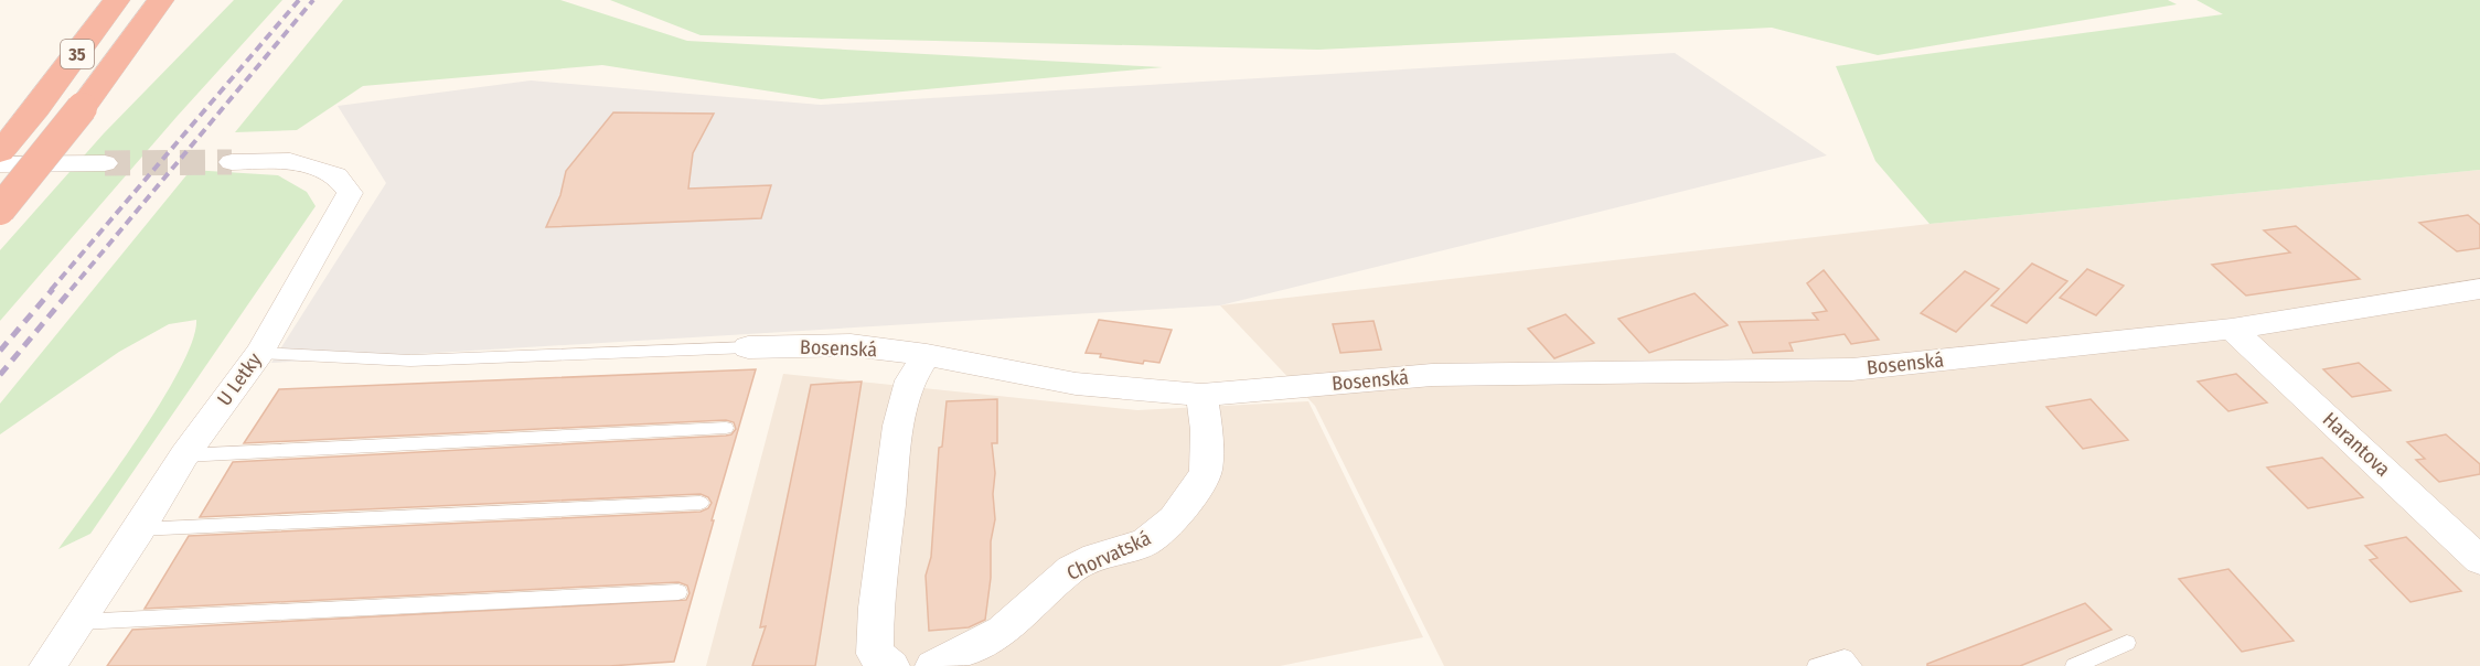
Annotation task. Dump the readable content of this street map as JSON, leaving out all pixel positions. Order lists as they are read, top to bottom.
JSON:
{
  "streets": {
    "highway": ["35"],
    "street": [
      "Bosenská",
      "U Letky",
      "Harantova",
      "Chorvatská"
    ]
  },
  "crossings": [
    ["Bosenská", "U Letky"],
    ["Bosenská", "Harantova"],
    ["Bosenská", "Chorvatská"]
  ]
}
